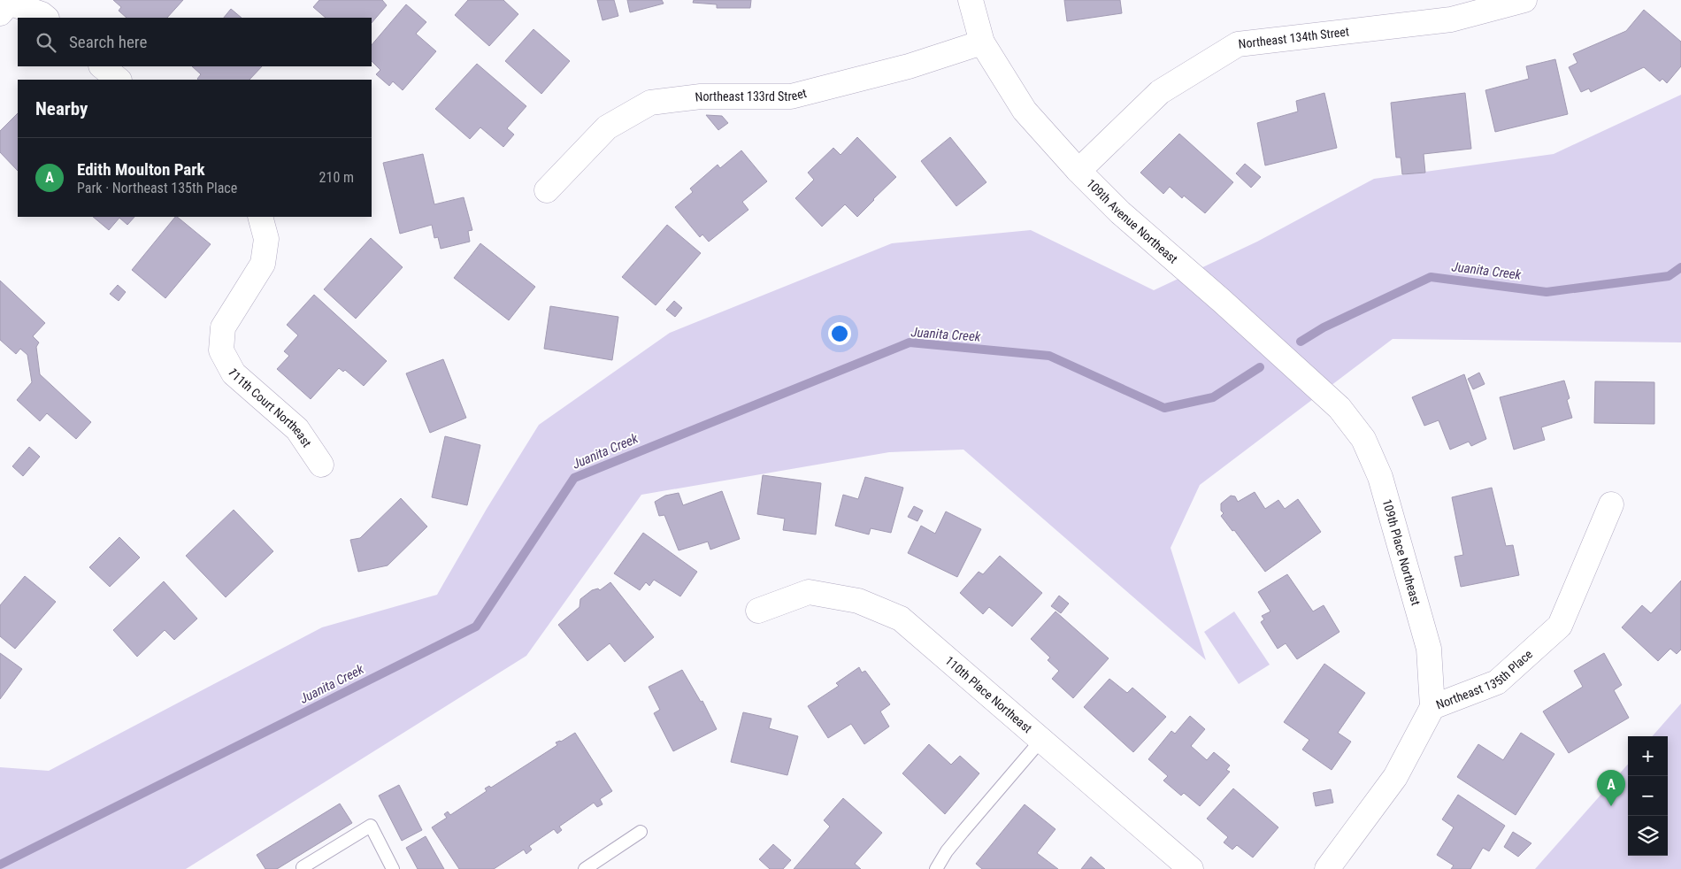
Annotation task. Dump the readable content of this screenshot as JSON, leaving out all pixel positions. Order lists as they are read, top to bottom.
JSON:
{
  "streets": {
    "street": [
      "Northeast 134th Street",
      "Northeast 133rd Street",
      "109th Avenue Northeast",
      "111th Court Northeast",
      "109th Place Northeast",
      "Northeast 135th Place",
      "110th Place Northeast"
    ]
  },
  "crossings": [
    ["Northeast 134th Street", "109th Avenue Northeast"],
    ["Northeast 133rd Street", "109th Avenue Northeast"],
    ["109th Avenue Northeast", "109th Place Northeast"],
    ["109th Place Northeast", "Northeast 135th Place"]
  ],
  "water": ["Juanita Creek"],
  "page": {
    "search": "Search here",
    "heading": "Nearby",
    "list": [
      {
        "mark": "A",
        "name": "Edith Moulton Park",
        "note": "Park · Northeast 135th Place",
        "value": "210 m"
      }
    ],
    "map_buttons": ["+", "−"],
    "pins": "A"
  }
}
